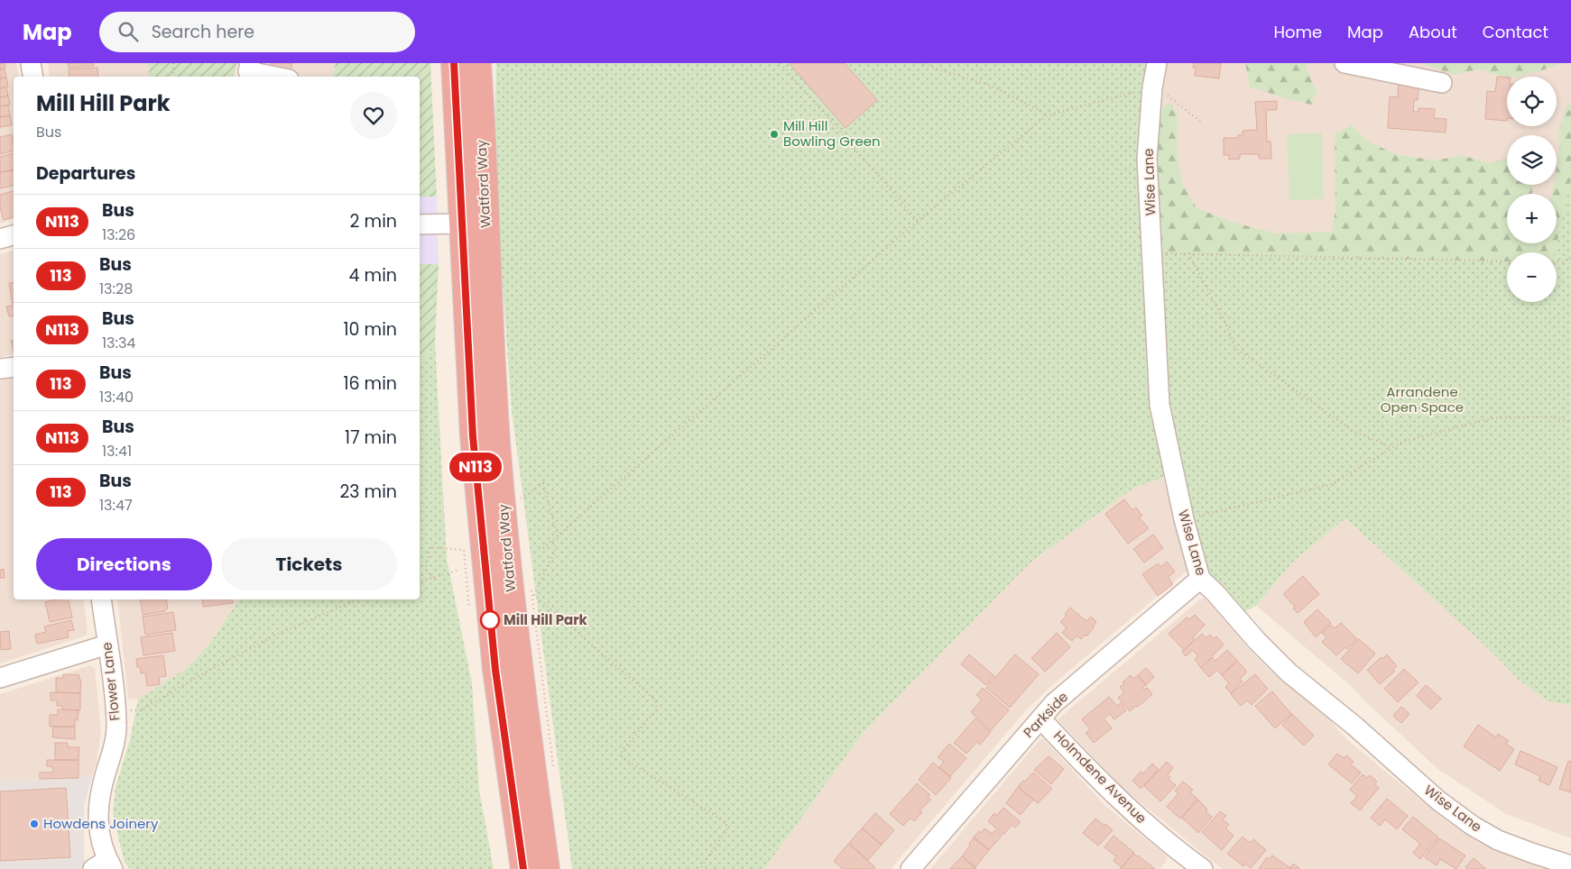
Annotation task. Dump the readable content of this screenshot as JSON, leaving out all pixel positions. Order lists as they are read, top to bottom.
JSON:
{
  "streets": {
    "highway": ["Watford Way"],
    "street": [
      "Wise Lane",
      "Flower Lane",
      "Parkside",
      "Holmdene Avenue"
    ]
  },
  "crossings": [
    ["Wise Lane", "Parkside"],
    ["Parkside", "Holmdene Avenue"]
  ],
  "parks": ["Arrandene Open Space"],
  "places": ["Mill Hill Bowling Green", "Mill Hill Park", "Howdens Joinery"],
  "lines": ["bus line N113"],
  "page": {
    "header": "Map",
    "search": "Search here",
    "nav": [
      "Home",
      "Map",
      "About",
      "Contact"
    ],
    "on_map": "N113",
    "map_buttons": ["+", "−"],
    "heading": [
      ["Mill Hill Park", "Bus"],
      "Departures"
    ],
    "list": [
      {
        "mark": "N113",
        "name": "Bus",
        "note": "13:26",
        "value": "2 min"
      },
      {
        "mark": "113",
        "name": "Bus",
        "note": "13:28",
        "value": "4 min"
      },
      {
        "mark": "N113",
        "name": "Bus",
        "note": "13:34",
        "value": "10 min"
      },
      {
        "mark": "113",
        "name": "Bus",
        "note": "13:40",
        "value": "16 min"
      },
      {
        "mark": "N113",
        "name": "Bus",
        "note": "13:41",
        "value": "17 min"
      },
      {
        "mark": "113",
        "name": "Bus",
        "note": "13:47",
        "value": "23 min"
      }
    ],
    "buttons": ["Directions", "Tickets"]
  }
}
